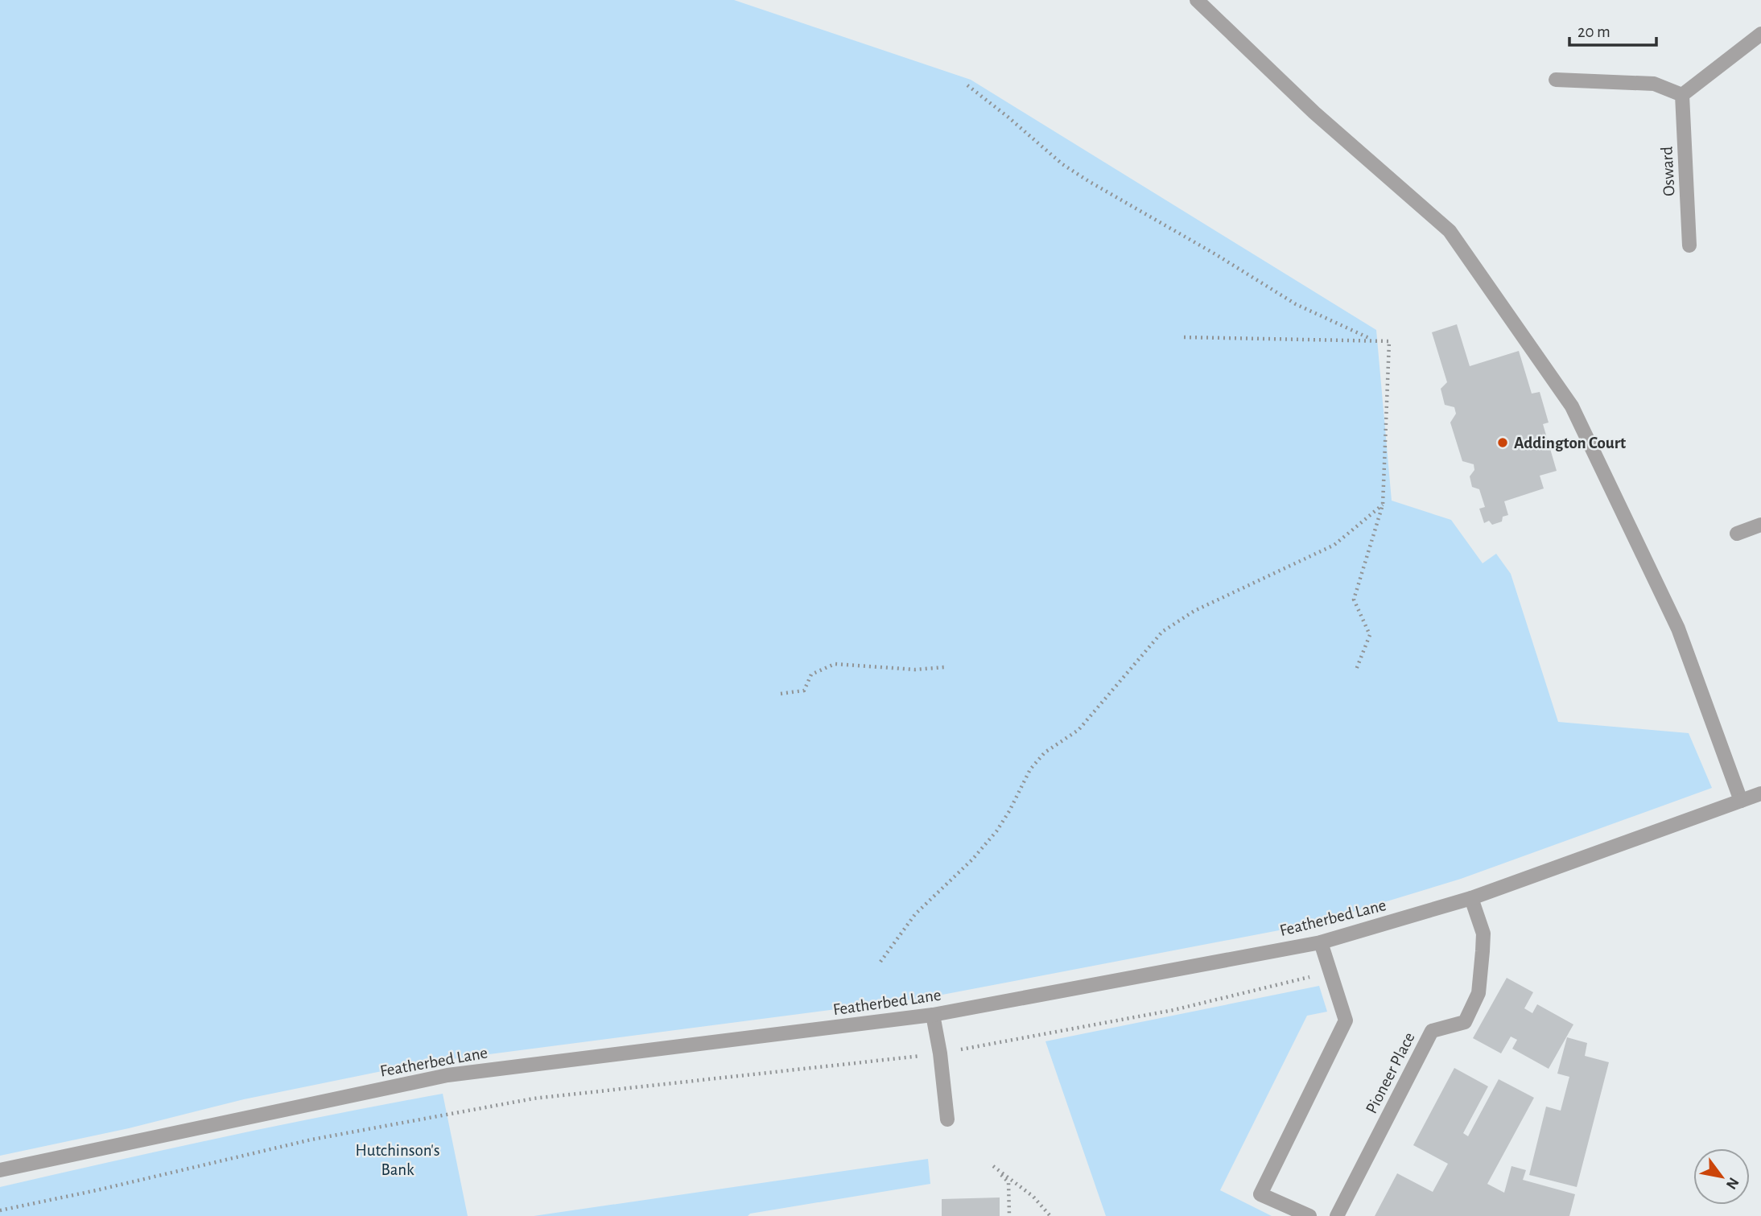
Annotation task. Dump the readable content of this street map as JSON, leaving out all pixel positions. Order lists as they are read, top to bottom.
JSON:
{
  "streets": {
    "street": ["Osward", "Featherbed Lane", "Pioneer Place"]
  },
  "crossings": [
    ["Featherbed Lane", "Pioneer Place"]
  ],
  "parks": ["Hutchinson's Bank"],
  "places": ["Addington Court"],
  "scale_bar": "20 m",
  "north": "bottom right"
}
